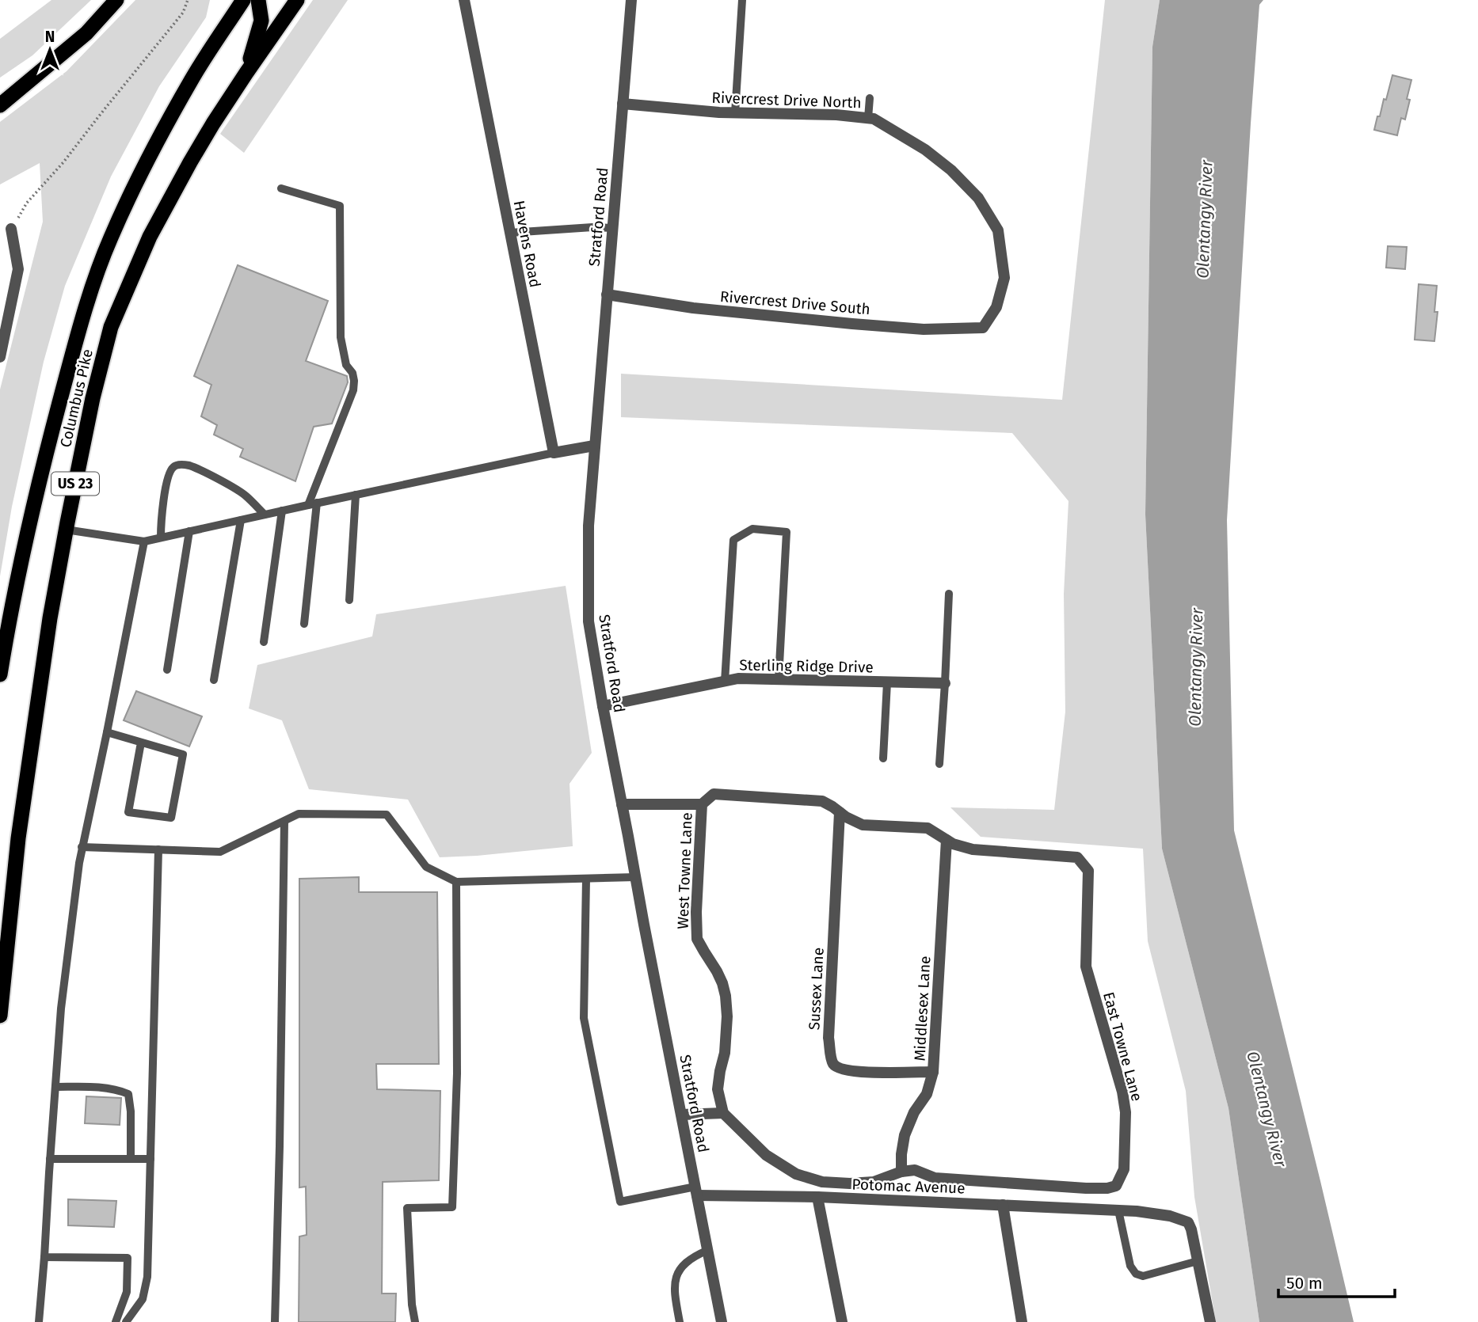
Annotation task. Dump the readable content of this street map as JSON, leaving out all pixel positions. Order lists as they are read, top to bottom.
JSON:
{
  "streets": {
    "highway": ["Columbus Pike", "US 23"],
    "street": [
      "Rivercrest Drive North",
      "Stratford Road",
      "Havens Road",
      "Rivercrest Drive South",
      "Sterling Ridge Drive",
      "West Towne Lane",
      "Sussex Lane",
      "Middlesex Lane",
      "East Towne Lane",
      "Potomac Avenue"
    ]
  },
  "crossings": [
    ["Rivercrest Drive North", "Stratford Road"],
    ["Rivercrest Drive North", "Rivercrest Drive South"],
    ["Stratford Road", "Rivercrest Drive South"],
    ["Stratford Road", "Sterling Ridge Drive"],
    ["Stratford Road", "West Towne Lane"],
    ["Stratford Road", "Potomac Avenue"],
    ["West Towne Lane", "Sussex Lane"],
    ["West Towne Lane", "Middlesex Lane"],
    ["West Towne Lane", "East Towne Lane"],
    ["Sussex Lane", "Middlesex Lane"],
    ["Middlesex Lane", "East Towne Lane"]
  ],
  "water": ["Olentangy River"],
  "scale_bar": "50 m",
  "north": "top"
}
